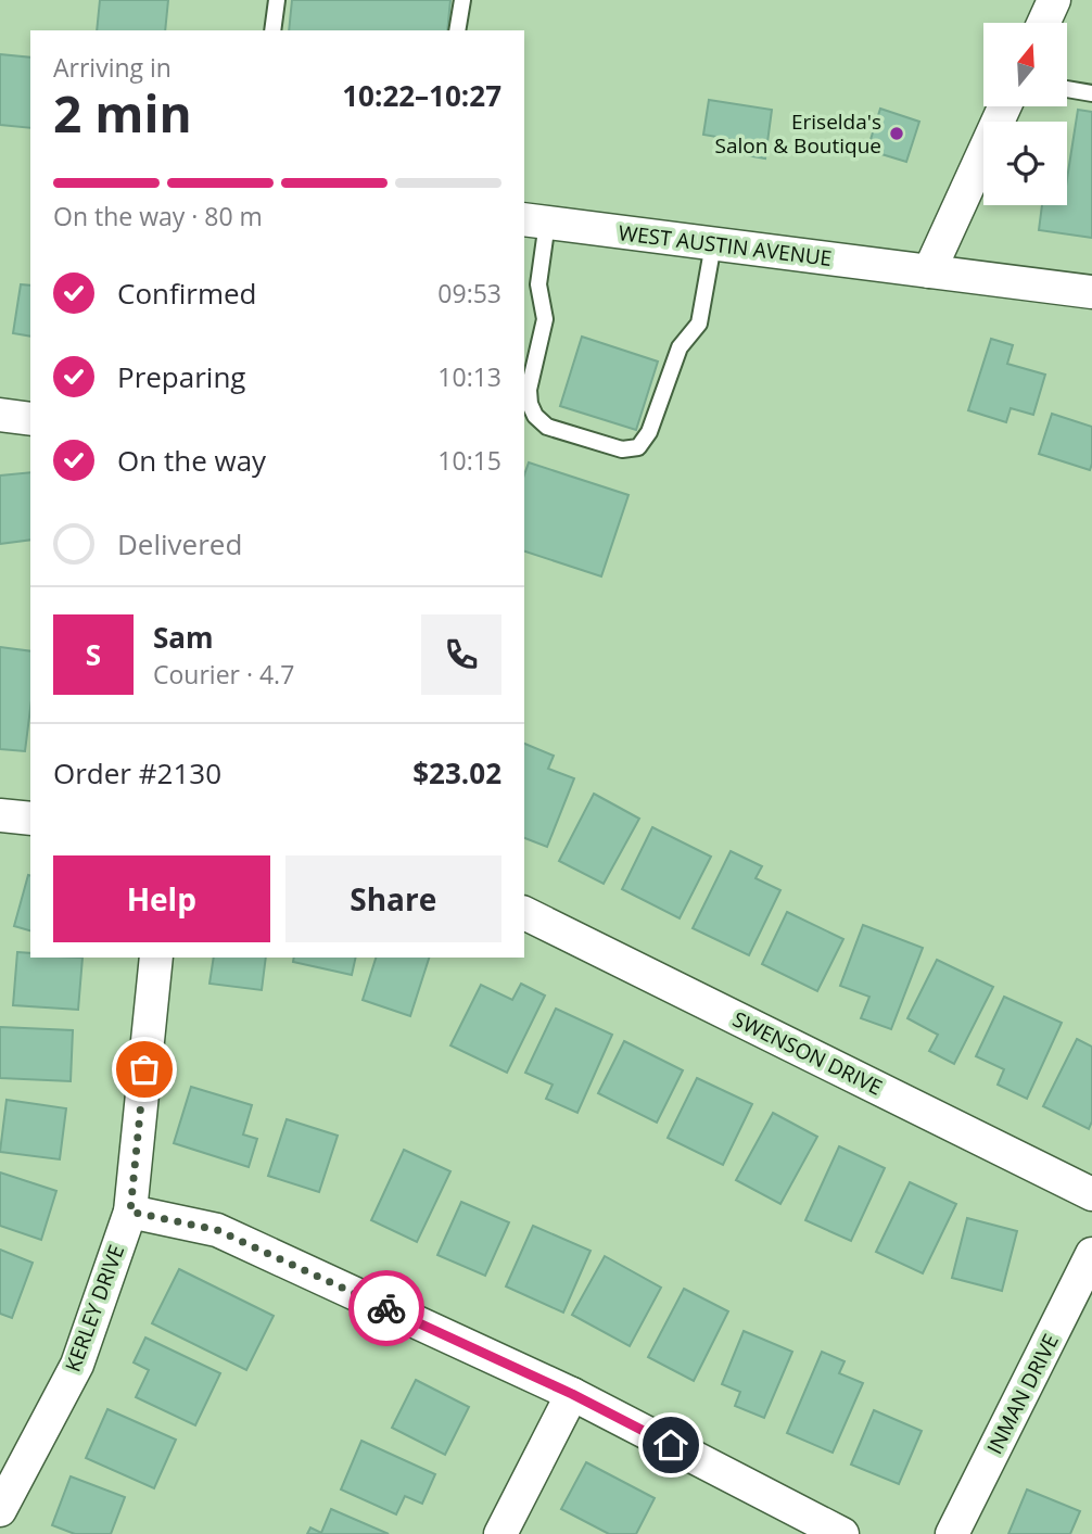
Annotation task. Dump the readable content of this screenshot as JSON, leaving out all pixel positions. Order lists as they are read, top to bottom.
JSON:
{
  "streets": {
    "street": [
      "WEST AUSTIN AVENUE",
      "SWENSON DRIVE",
      "KERLEY DRIVE",
      "INMAN DRIVE"
    ]
  },
  "places": ["Eriselda's Salon & Boutique"],
  "north": "top",
  "page": {
    "heading": ["2 min", "Arriving in", "10:22–10:27"],
    "panel": [
      "Sam",
      "Courier · 4.7",
      "Order #2130",
      "$23.02"
    ],
    "bar": "On the way · 80 m",
    "list": [
      ["Confirmed", "09:53"],
      ["Preparing", "10:13"],
      ["On the way", "10:15"],
      "Delivered"
    ],
    "round": "S",
    "buttons": ["Help", "Share"]
  }
}
